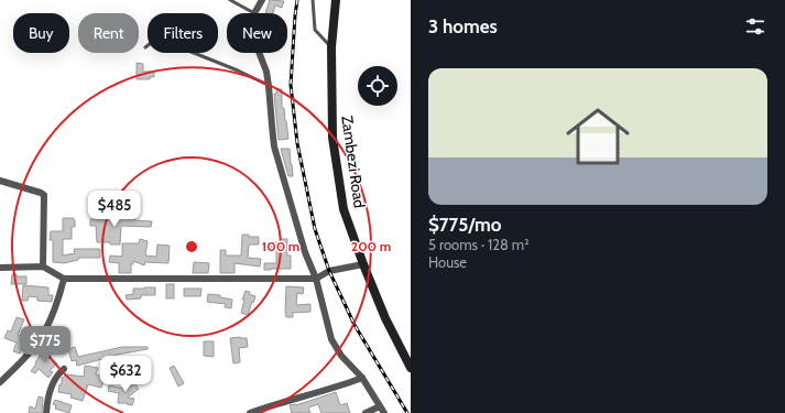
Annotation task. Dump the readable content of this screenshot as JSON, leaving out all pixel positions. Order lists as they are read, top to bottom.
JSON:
{
  "streets": {
    "main road": ["Zambezi Road"]
  },
  "page": {
    "heading": "3 homes",
    "chip": [
      "Buy",
      "Rent",
      "Filters",
      "New"
    ],
    "list": [
      {
        "name": "$775/mo",
        "note": "5 rooms · 128 m² · House"
      }
    ],
    "price": ["$485", "$775", "$632"]
  },
  "rings": ["100 m", "200 m"]
}
